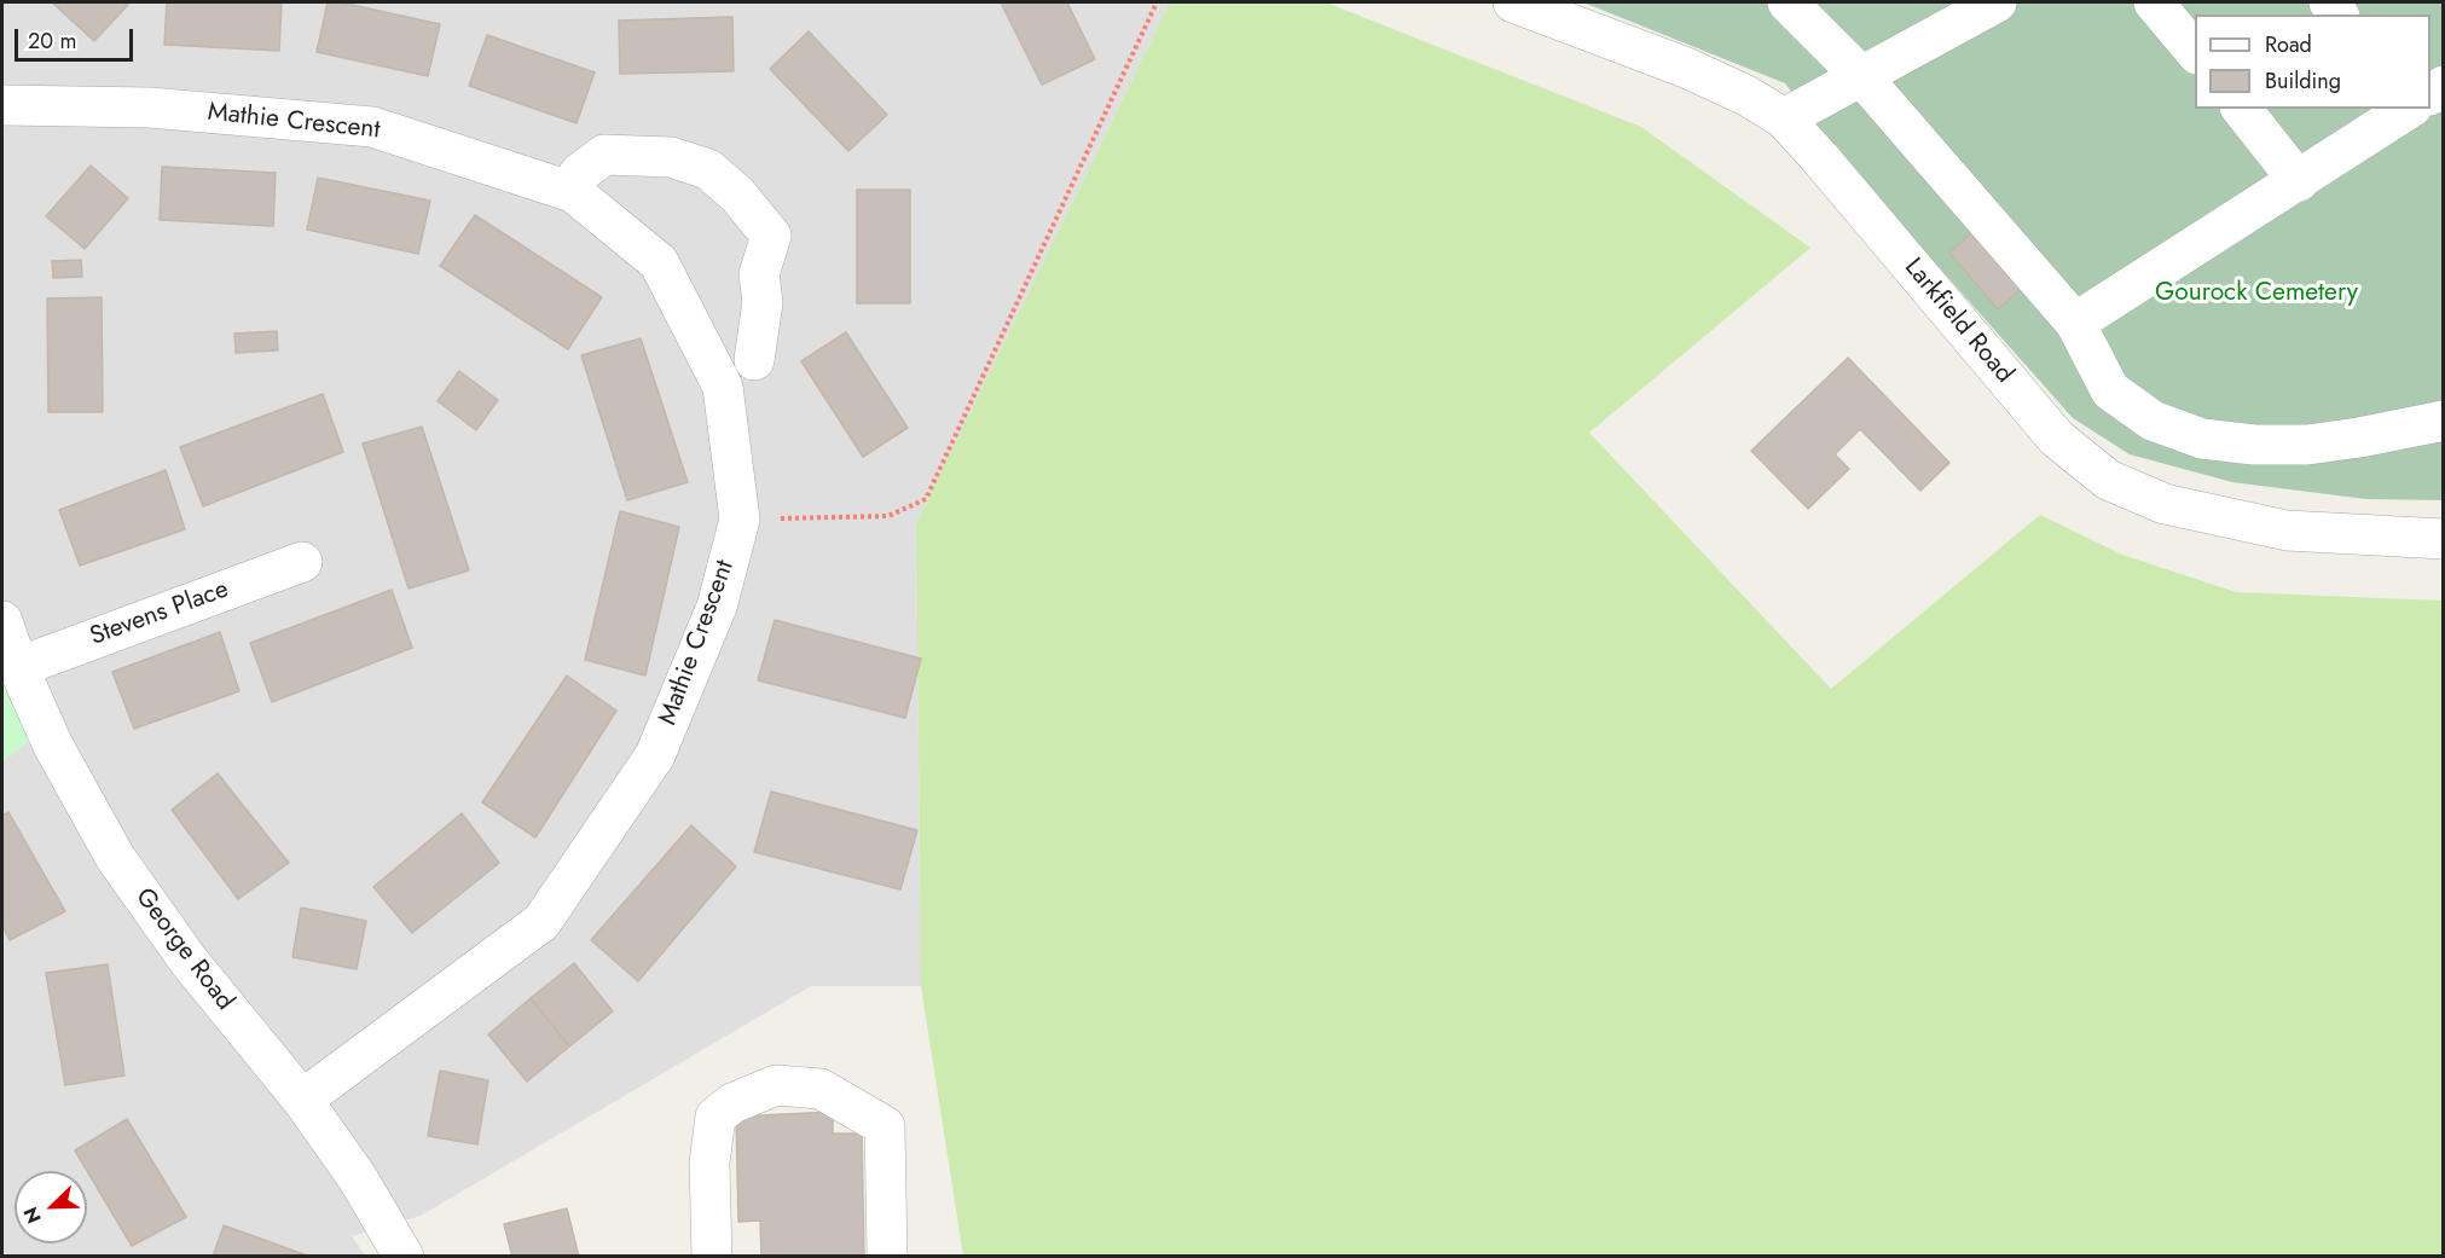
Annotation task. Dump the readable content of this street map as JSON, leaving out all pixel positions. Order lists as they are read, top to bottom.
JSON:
{
  "streets": {
    "street": [
      "Mathie Crescent",
      "Larkfield Road",
      "Stevens Place",
      "George Road"
    ]
  },
  "crossings": [
    ["Mathie Crescent", "George Road"],
    ["Stevens Place", "George Road"]
  ],
  "parks": ["Gourock Cemetery"],
  "legend": ["Road", "Building"],
  "scale_bar": "20 m",
  "north": "bottom left"
}
